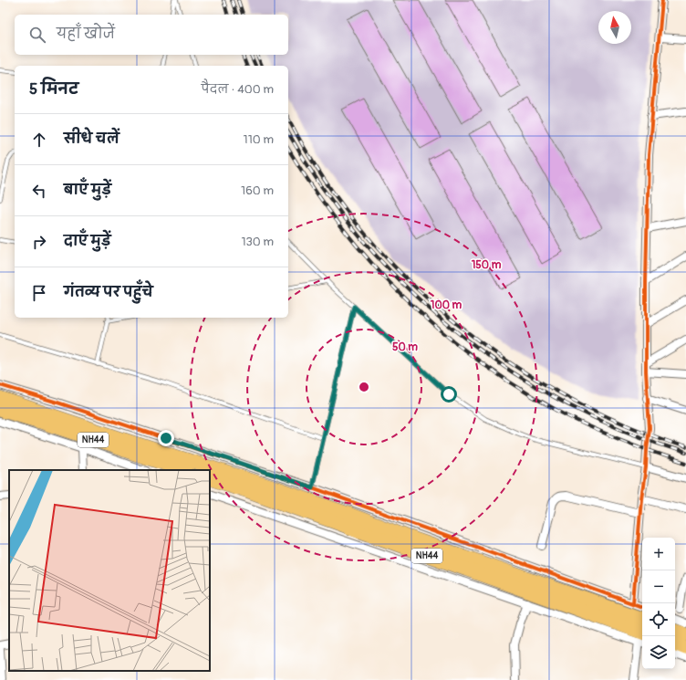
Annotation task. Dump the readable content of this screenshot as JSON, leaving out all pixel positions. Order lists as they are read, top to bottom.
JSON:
{
  "streets": {
    "highway": ["NH44"]
  },
  "north": "top",
  "page": {
    "search": "यहाँ खोजें",
    "heading": ["5 मिनट", "पैदल · 400 m"],
    "list": [
      ["सीधे चलें", "110 m"],
      ["बाएँ मुड़ें", "160 m"],
      ["दाएँ मुड़ें", "130 m"],
      "गंतव्य पर पहुँचे"
    ],
    "map_buttons": ["+", "−"]
  },
  "rings": ["150 m", "100 m", "50 m"]
}
